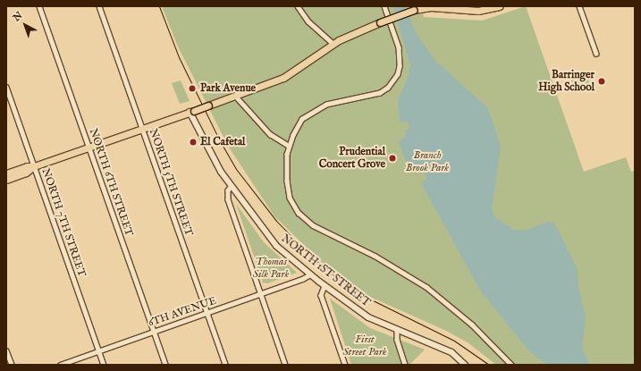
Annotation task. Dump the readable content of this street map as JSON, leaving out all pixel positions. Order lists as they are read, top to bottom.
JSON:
{
  "streets": {
    "main road": ["NORTH 1ST STREET"],
    "street": [
      "NORTH 6TH STREET",
      "NORTH 5TH STREET",
      "NORTH 7TH STREET",
      "6TH AVENUE"
    ]
  },
  "crossings": [
    ["NORTH 6TH STREET", "6TH AVENUE"],
    ["NORTH 5TH STREET", "6TH AVENUE"],
    ["NORTH 7TH STREET", "6TH AVENUE"],
    ["NORTH 1ST STREET", "6TH AVENUE"]
  ],
  "parks": ["Branch Brook Park", "Thomas Silk Park", "First Street Park"],
  "places": [
    "Barringer High School",
    "Park Avenue",
    "El Cafetal",
    "Prudential Concert Grove"
  ],
  "north": "top left"
}
